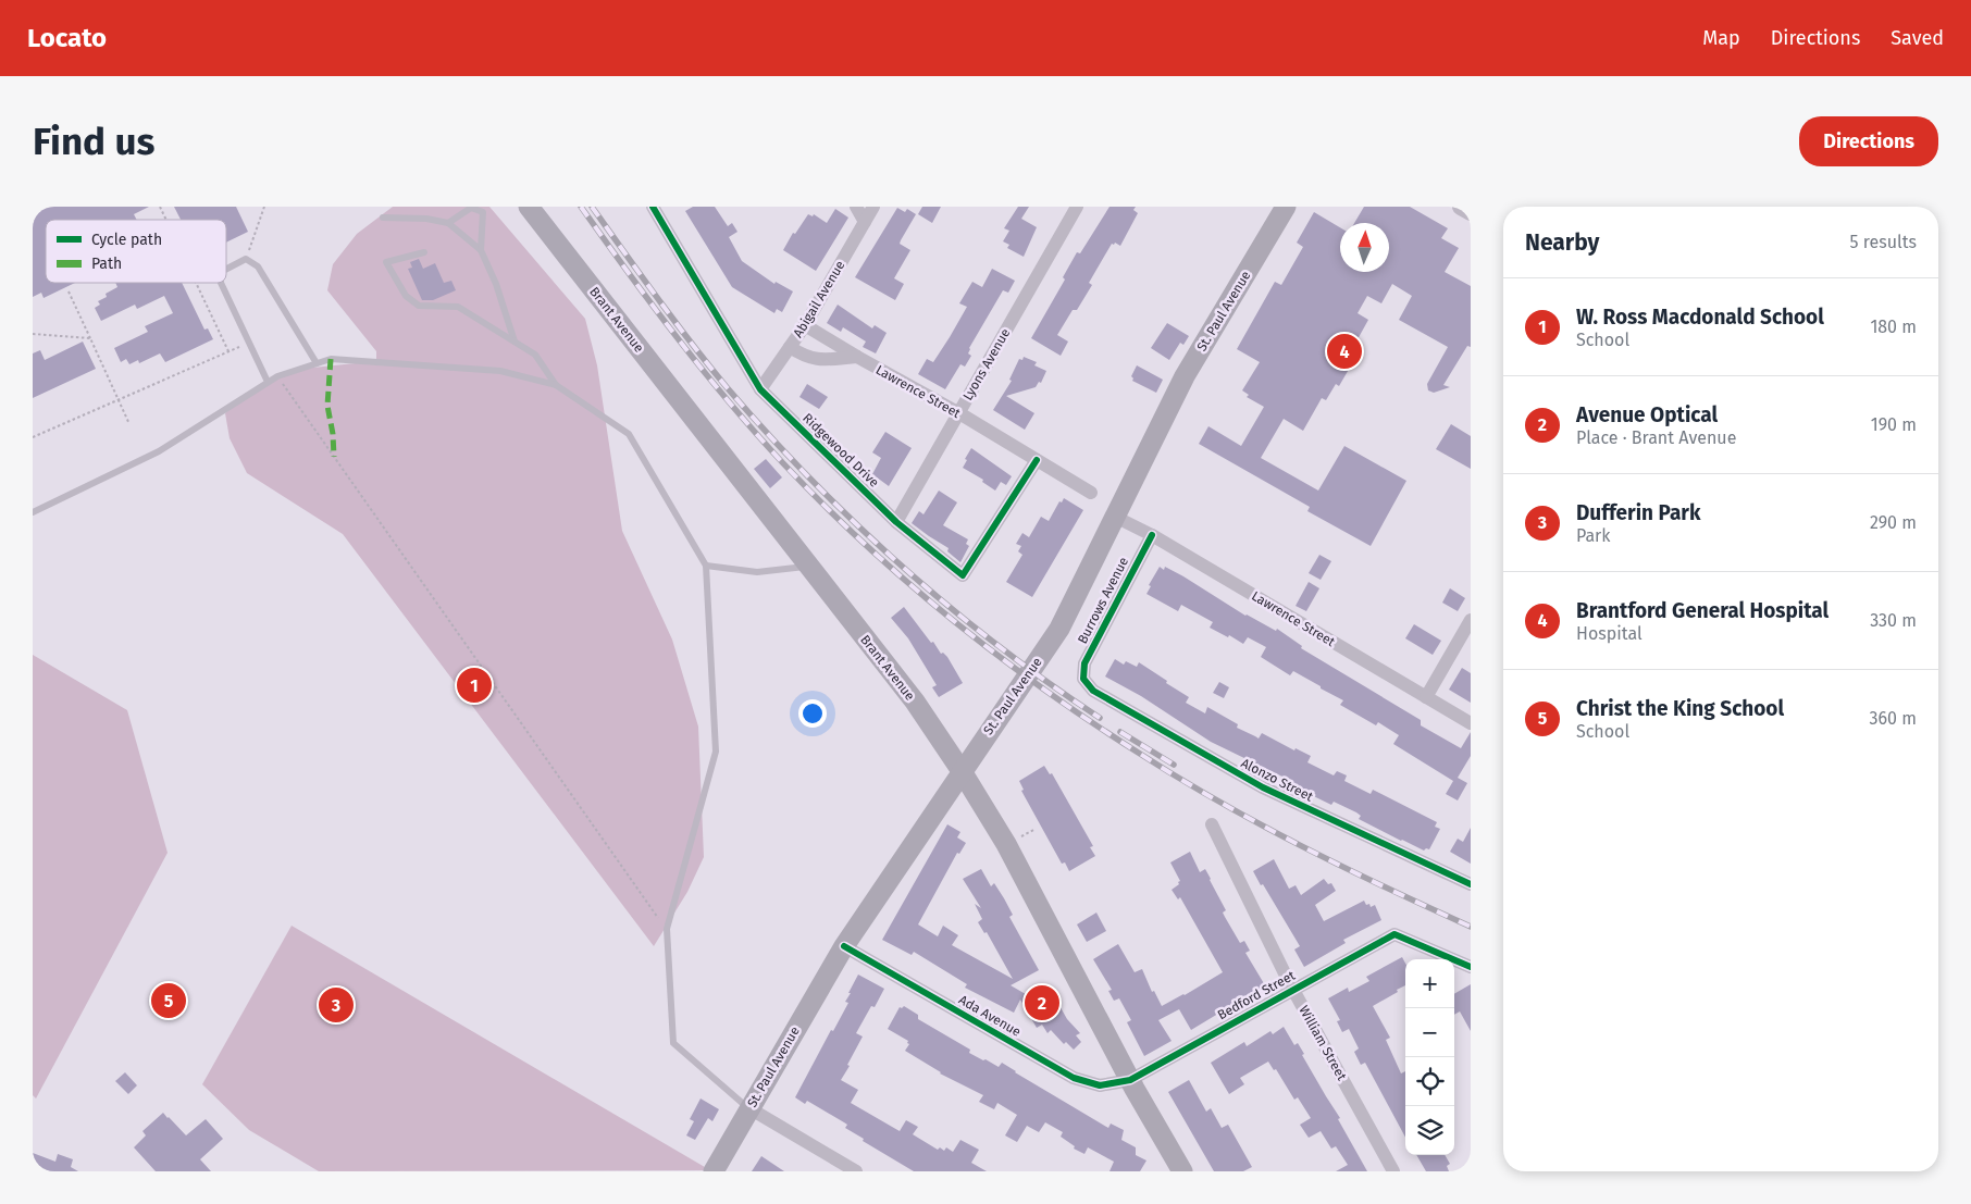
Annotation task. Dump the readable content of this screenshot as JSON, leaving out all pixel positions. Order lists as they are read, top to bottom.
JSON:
{
  "streets": {
    "main road": ["St. Paul Avenue", "Brant Avenue"],
    "street": [
      "Abigail Avenue",
      "Lyons Avenue",
      "Lawrence Street",
      "Ridgewood Drive",
      "Burrows Avenue",
      "Alonzo Street",
      "Bedford Street",
      "Ada Avenue",
      "William Street"
    ]
  },
  "crossings": [
    ["Abigail Avenue", "Lawrence Street"],
    ["Abigail Avenue", "Ridgewood Drive"],
    ["St. Paul Avenue", "Brant Avenue"],
    ["St. Paul Avenue", "Lawrence Street"],
    ["St. Paul Avenue", "Ada Avenue"],
    ["Brant Avenue", "Bedford Street"],
    ["Brant Avenue", "Ada Avenue"],
    ["Lyons Avenue", "Lawrence Street"],
    ["Lyons Avenue", "Ridgewood Drive"],
    ["Lawrence Street", "Ridgewood Drive"],
    ["Lawrence Street", "Burrows Avenue"],
    ["Burrows Avenue", "Alonzo Street"],
    ["Bedford Street", "Ada Avenue"],
    ["Bedford Street", "William Street"]
  ],
  "legend": ["Cycle path", "Path"],
  "north": "top",
  "page": {
    "header": "Locato",
    "nav": ["Map", "Directions", "Saved"],
    "buttons": "Directions",
    "title": "Find us",
    "heading": ["Nearby", "5 results"],
    "list": [
      {
        "mark": "1",
        "name": "W. Ross Macdonald School",
        "note": "School",
        "value": "180 m"
      },
      {
        "mark": "2",
        "name": "Avenue Optical",
        "note": "Place · Brant Avenue",
        "value": "190 m"
      },
      {
        "mark": "3",
        "name": "Dufferin Park",
        "note": "Park",
        "value": "290 m"
      },
      {
        "mark": "4",
        "name": "Brantford General Hospital",
        "note": "Hospital",
        "value": "330 m"
      },
      {
        "mark": "5",
        "name": "Christ the King School",
        "note": "School",
        "value": "360 m"
      }
    ],
    "pins": [
      "4",
      "1",
      "5",
      "2",
      "3"
    ],
    "map_buttons": ["+", "−"]
  }
}
